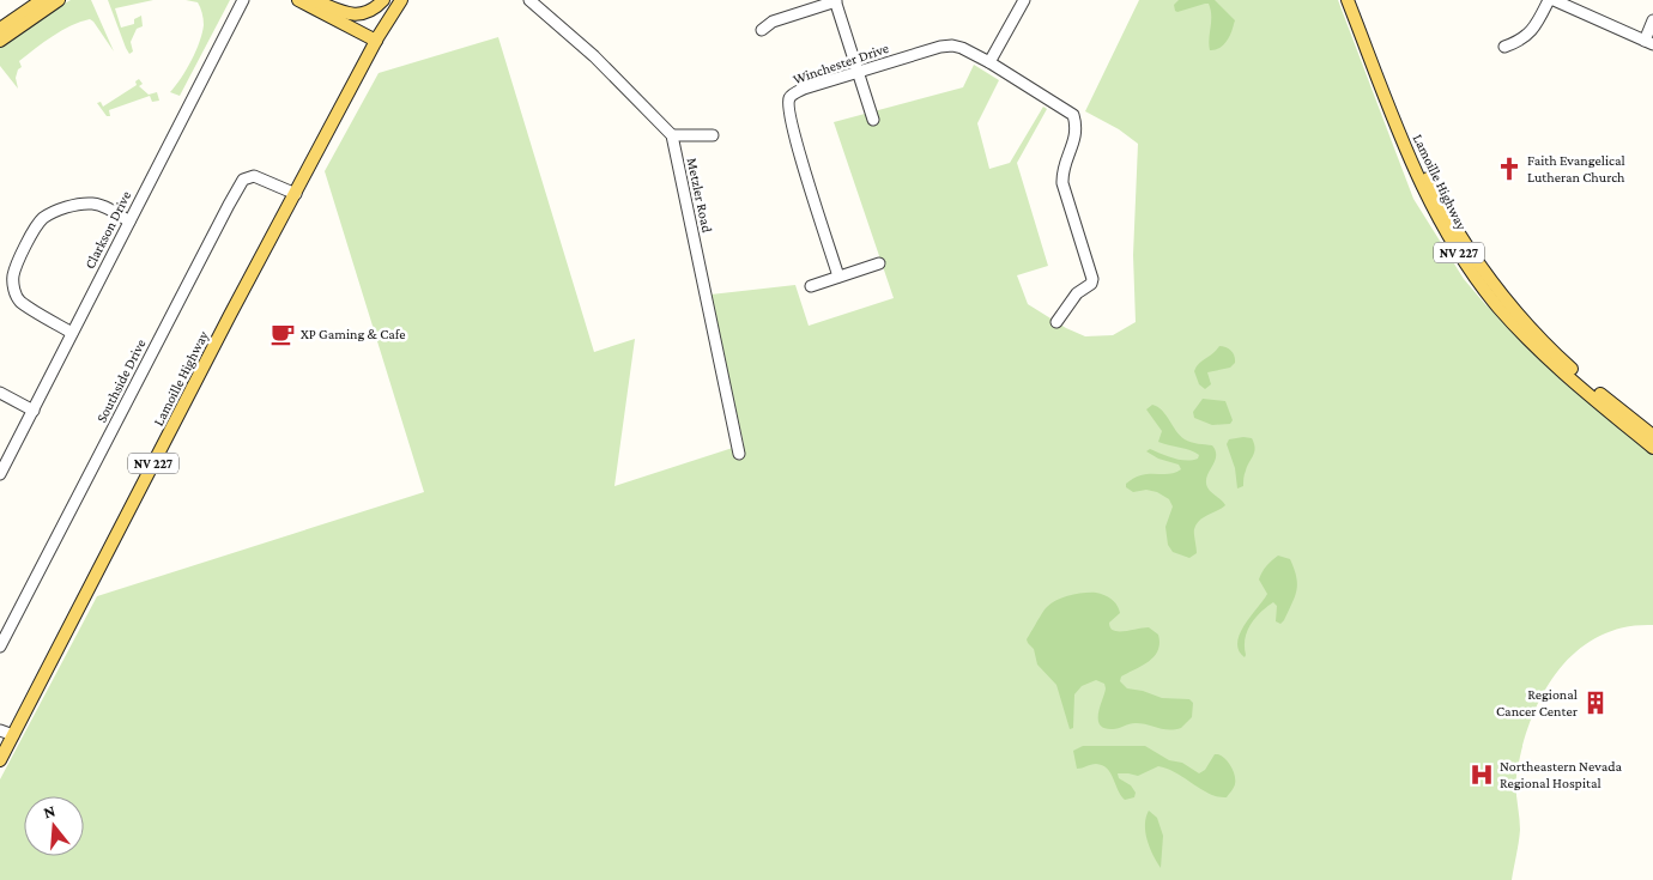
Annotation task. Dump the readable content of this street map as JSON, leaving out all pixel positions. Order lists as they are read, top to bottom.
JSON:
{
  "streets": {
    "main road": ["Lamoille Highway", "NV 227"],
    "street": [
      "Winchester Drive",
      "Metzler Road",
      "Clarkson Drive",
      "Southside Drive"
    ]
  },
  "crossings": [
    ["Lamoille Highway", "NV 227"],
    ["Lamoille Highway", "Southside Drive"]
  ],
  "places": {
    "church": ["Faith Evangelical Lutheran Church"],
    "cafe": ["XP Gaming & Cafe"],
    "building": ["Regional Cancer Center"],
    "hospital": ["Northeastern Nevada Regional Hospital"]
  },
  "north": "top"
}
